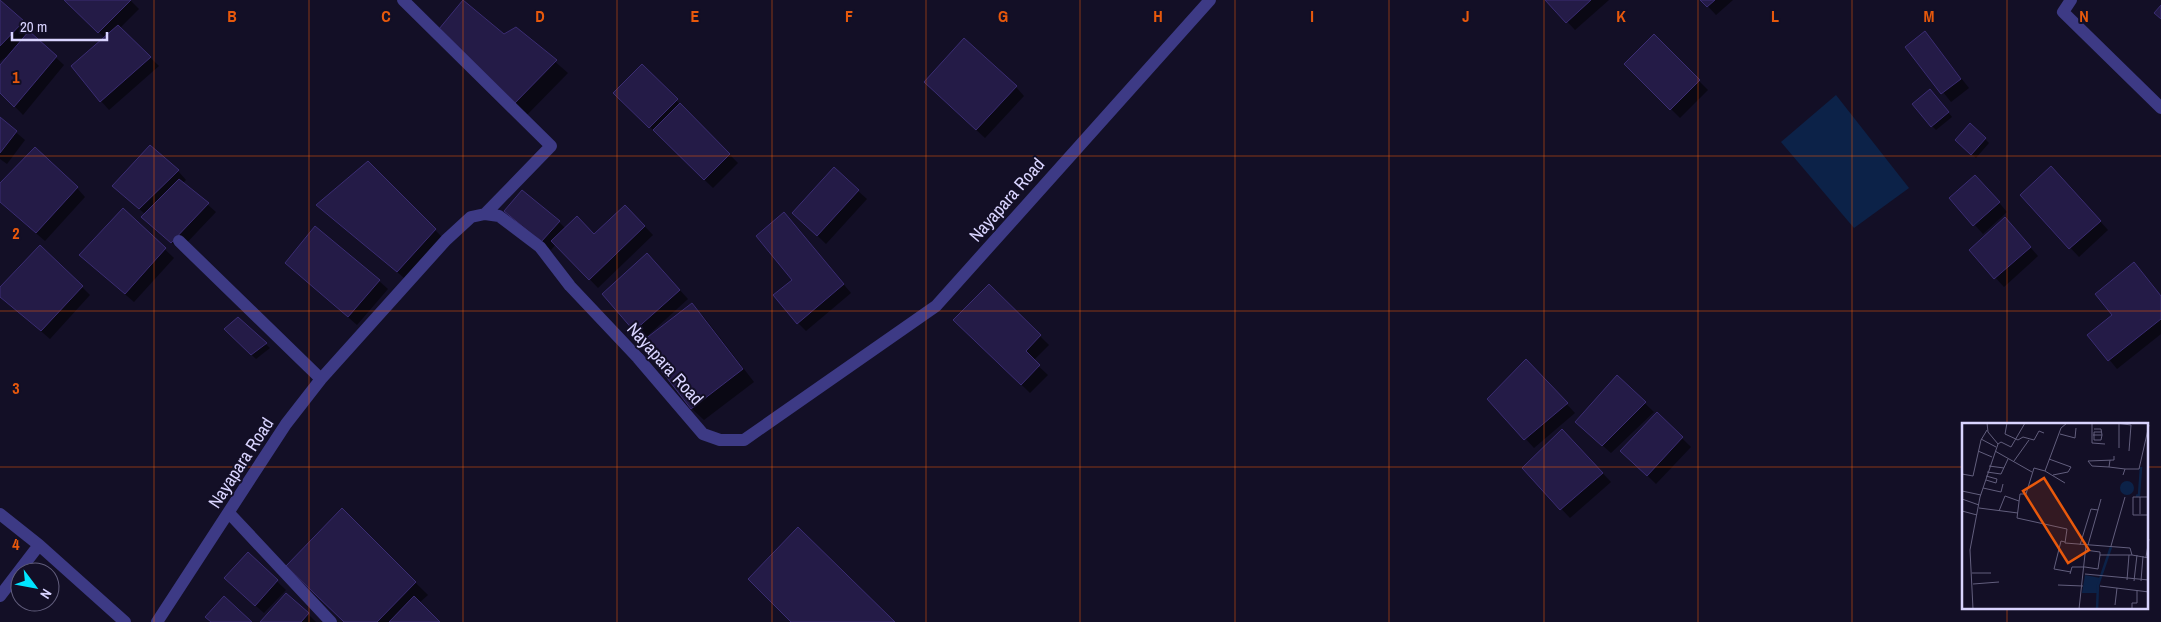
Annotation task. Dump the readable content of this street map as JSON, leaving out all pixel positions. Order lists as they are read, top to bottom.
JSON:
{
  "streets": {
    "street": ["Nayapara Road"]
  },
  "scale_bar": "20 m",
  "north": "bottom right",
  "grid": {
    "columns": [
      "B",
      "C",
      "D",
      "E",
      "F",
      "G",
      "H",
      "I",
      "J",
      "K",
      "L",
      "M",
      "N"
    ],
    "rows": [
      "1",
      "2",
      "3",
      "4"
    ]
  }
}
